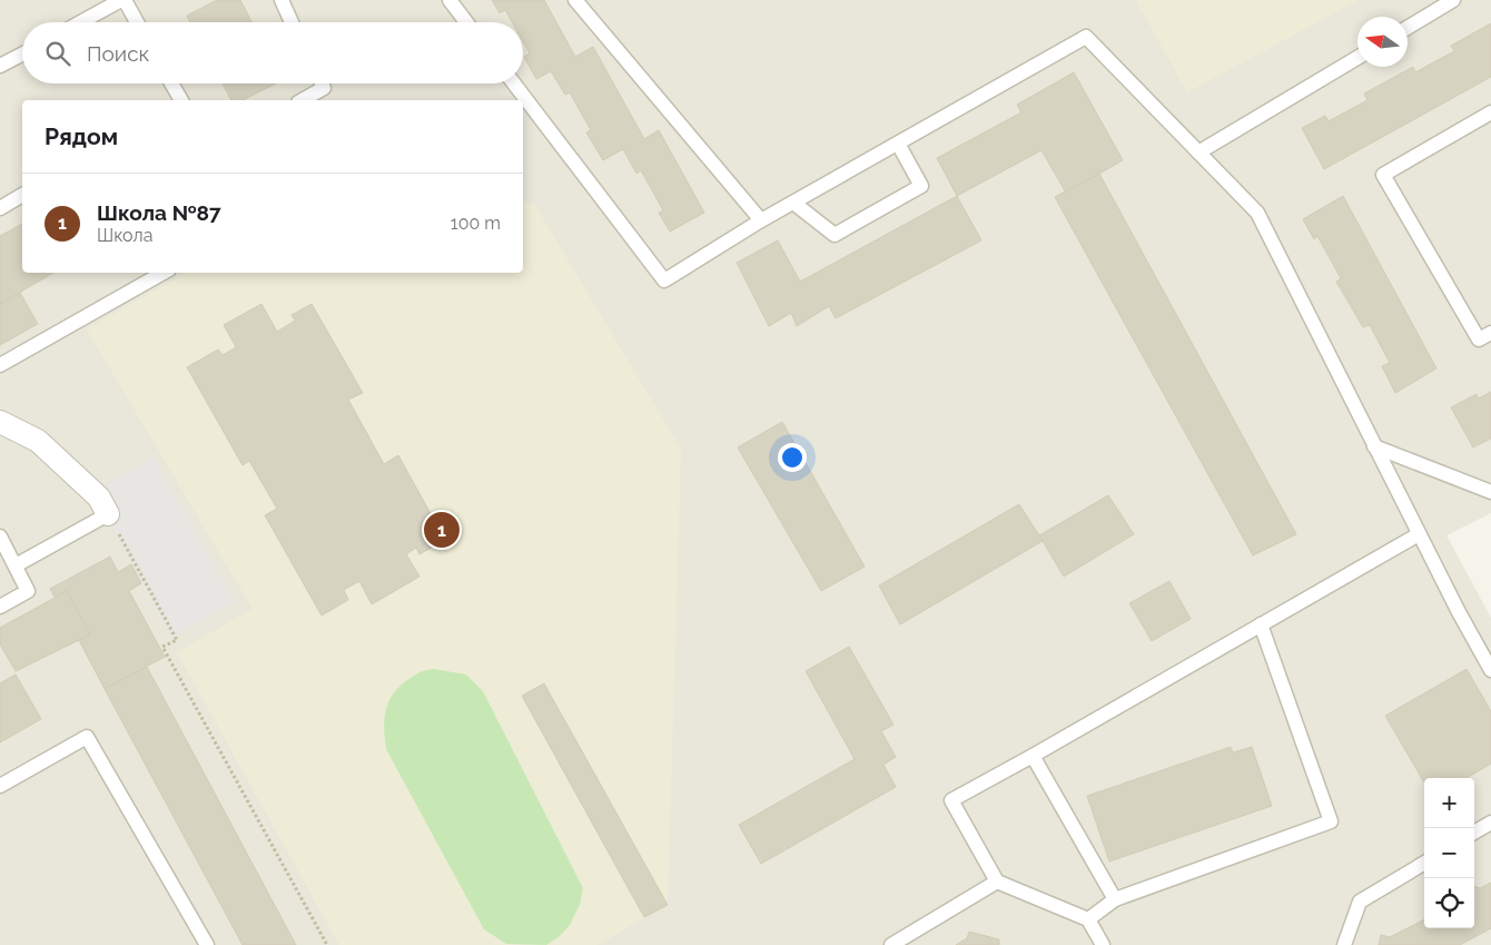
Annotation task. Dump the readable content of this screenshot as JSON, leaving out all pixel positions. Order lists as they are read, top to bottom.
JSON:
{
  "north": "left",
  "page": {
    "search": "Поиск",
    "heading": "Рядом",
    "list": [
      {
        "mark": "1",
        "name": "Школа №87",
        "note": "Школа",
        "value": "100 m"
      }
    ],
    "pins": "1",
    "map_buttons": ["+", "−"]
  }
}
